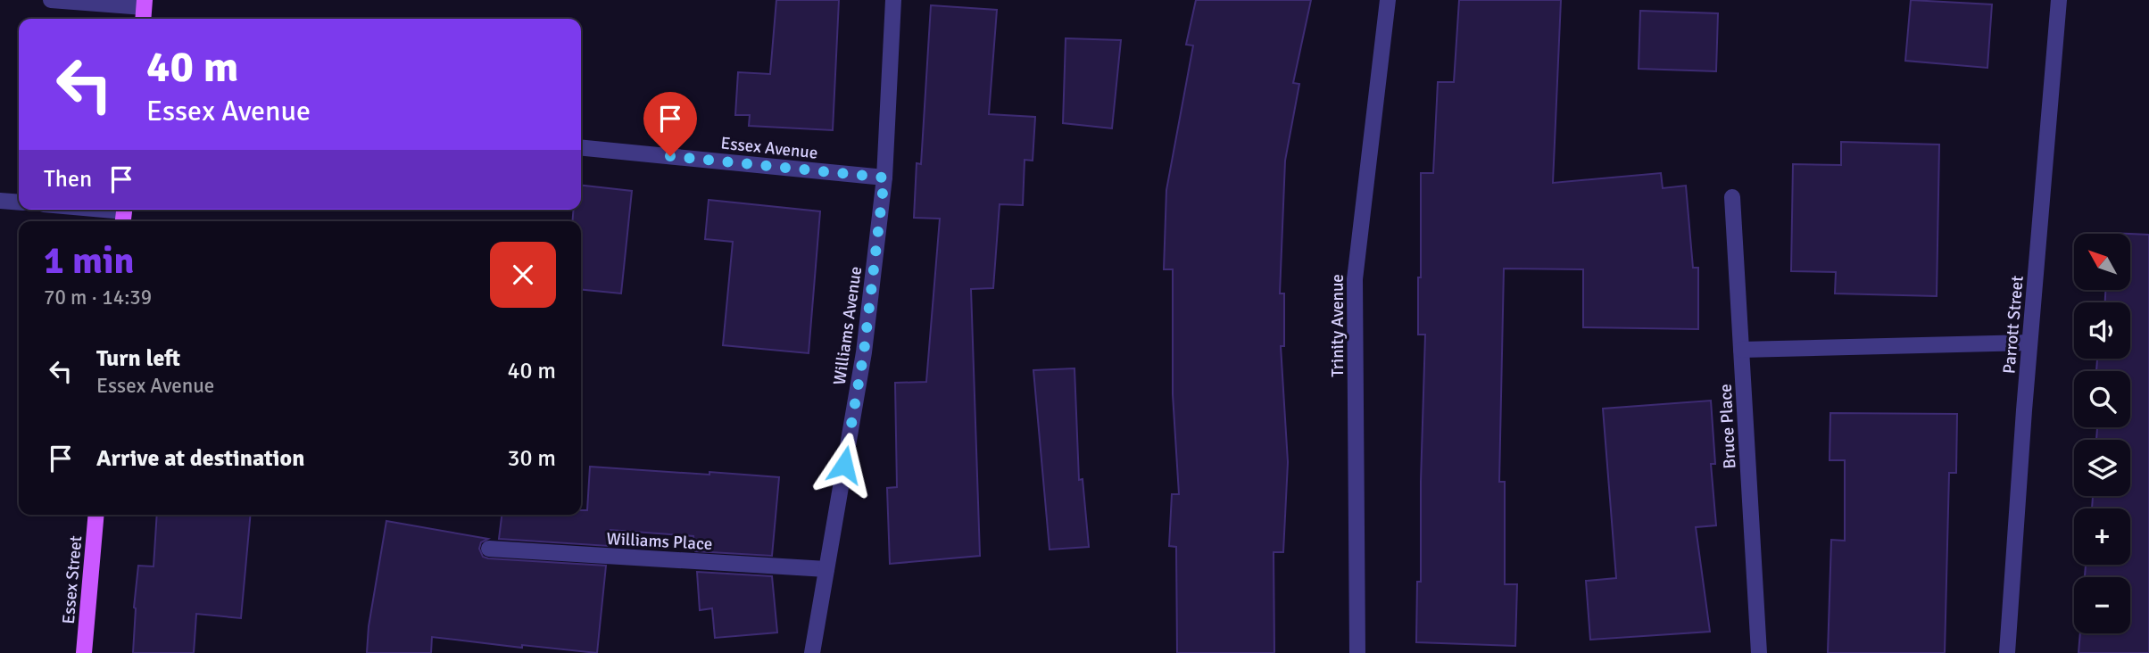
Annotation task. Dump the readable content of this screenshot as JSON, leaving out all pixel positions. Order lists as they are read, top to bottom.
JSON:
{
  "streets": {
    "main road": ["Essex Street"],
    "street": [
      "Essex Avenue",
      "Parrott Street",
      "Williams Avenue",
      "Trinity Avenue",
      "Bruce Place",
      "Williams Place"
    ]
  },
  "crossings": [
    ["Essex Avenue", "Williams Avenue"],
    ["Williams Avenue", "Williams Place"]
  ],
  "north": "top left",
  "page": {
    "turn": ["40 m", "Essex Avenue"],
    "then": "Then",
    "heading": ["1 min", "70 m · 14:39"],
    "map_buttons": ["+", "−"],
    "list": [
      {
        "name": "Turn left",
        "note": "Essex Avenue",
        "value": "40 m"
      },
      {
        "name": "Arrive at destination",
        "value": "30 m"
      }
    ]
  }
}
